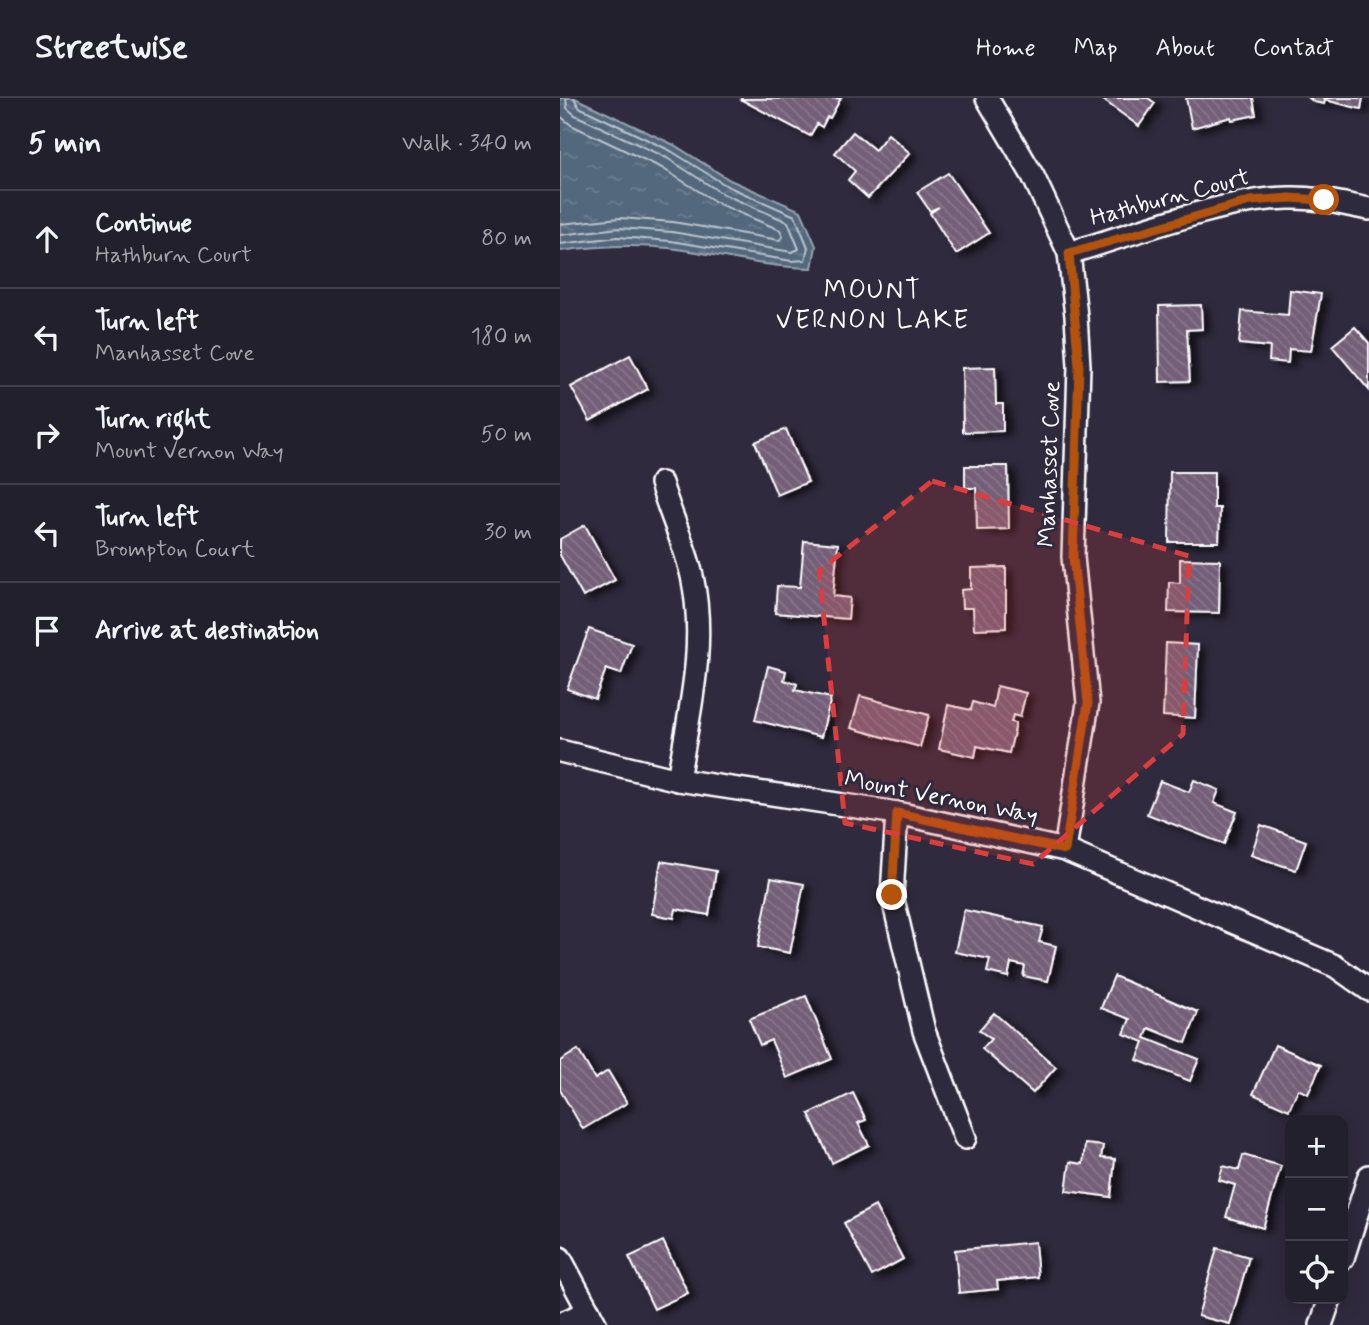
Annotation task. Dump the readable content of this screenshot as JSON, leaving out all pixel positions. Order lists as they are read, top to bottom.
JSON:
{
  "streets": {
    "street": ["Hathburn Court", "Manhasset Cove", "Mount Vernon Way"]
  },
  "crossings": [
    ["Hathburn Court", "Manhasset Cove"],
    ["Manhasset Cove", "Mount Vernon Way"]
  ],
  "districts": ["MOUNT VERNON LAKE"],
  "page": {
    "header": "Streetwise",
    "nav": [
      "Home",
      "Map",
      "About",
      "Contact"
    ],
    "heading": ["5 min", "Walk · 340 m"],
    "list": [
      ["Continue", "Hathburn Court", "80 m"],
      ["Turn left", "Manhasset Cove", "180 m"],
      ["Turn right", "Mount Vernon Way", "50 m"],
      ["Turn left", "Brompton Court", "30 m"],
      "Arrive at destination"
    ],
    "map_buttons": ["+", "−"]
  }
}
